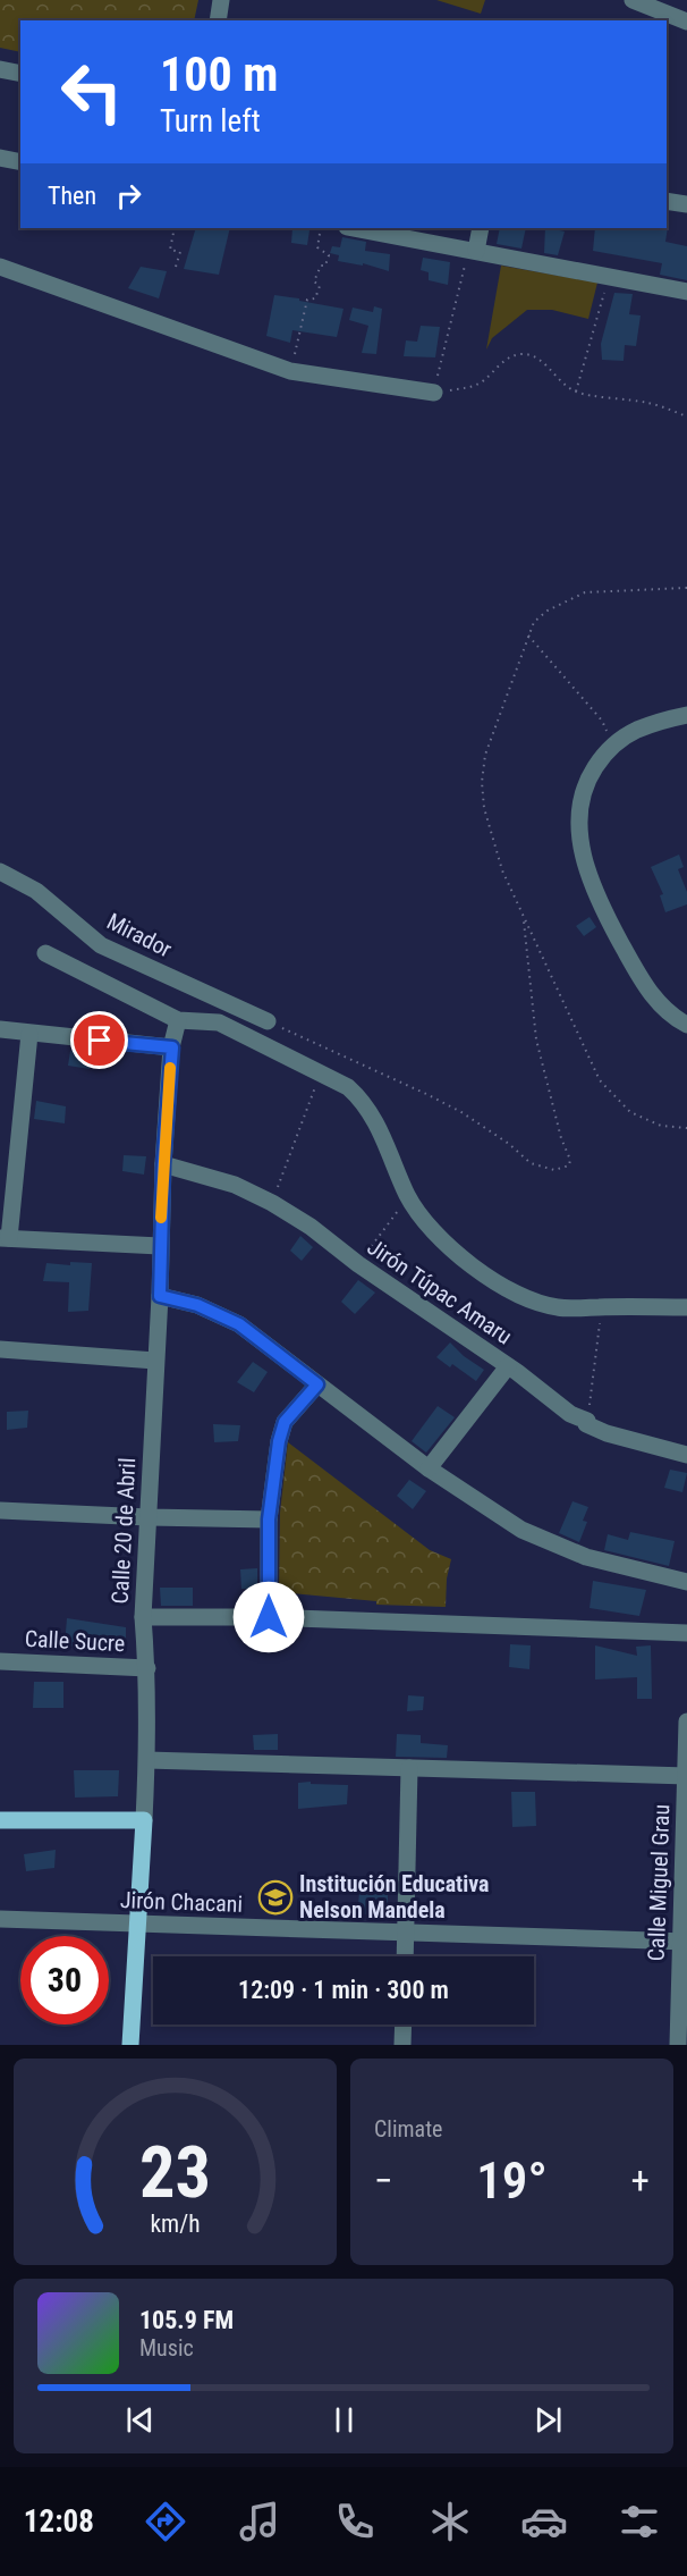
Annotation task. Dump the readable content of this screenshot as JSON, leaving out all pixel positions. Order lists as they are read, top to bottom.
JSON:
{
  "streets": {
    "main road": ["Calle 20 de Abril"],
    "street": [
      "Mirador",
      "Jirón Túpac Amaru",
      "Calle Sucre",
      "Calle Miguel Grau",
      "Jirón Chacani"
    ]
  },
  "crossings": [
    ["Jirón Túpac Amaru", "Calle 20 de Abril"],
    ["Calle 20 de Abril", "Calle Sucre"],
    ["Calle 20 de Abril", "Jirón Chacani"],
    ["Calle Miguel Grau", "Jirón Chacani"]
  ],
  "places": {
    "school or university": ["Institución Educativa Nelson Mandela"]
  },
  "page": {
    "turn": ["100 m", "Turn left"],
    "then": "Then",
    "limit": "30",
    "trip": "12:09 · 1 min · 300 m",
    "tile": "Climate",
    "heat": ["−", "19°", "+"],
    "song": ["105.9 FM", "Music"],
    "tabs": "12:08",
    "gauge": ["23", "km/h"]
  }
}
